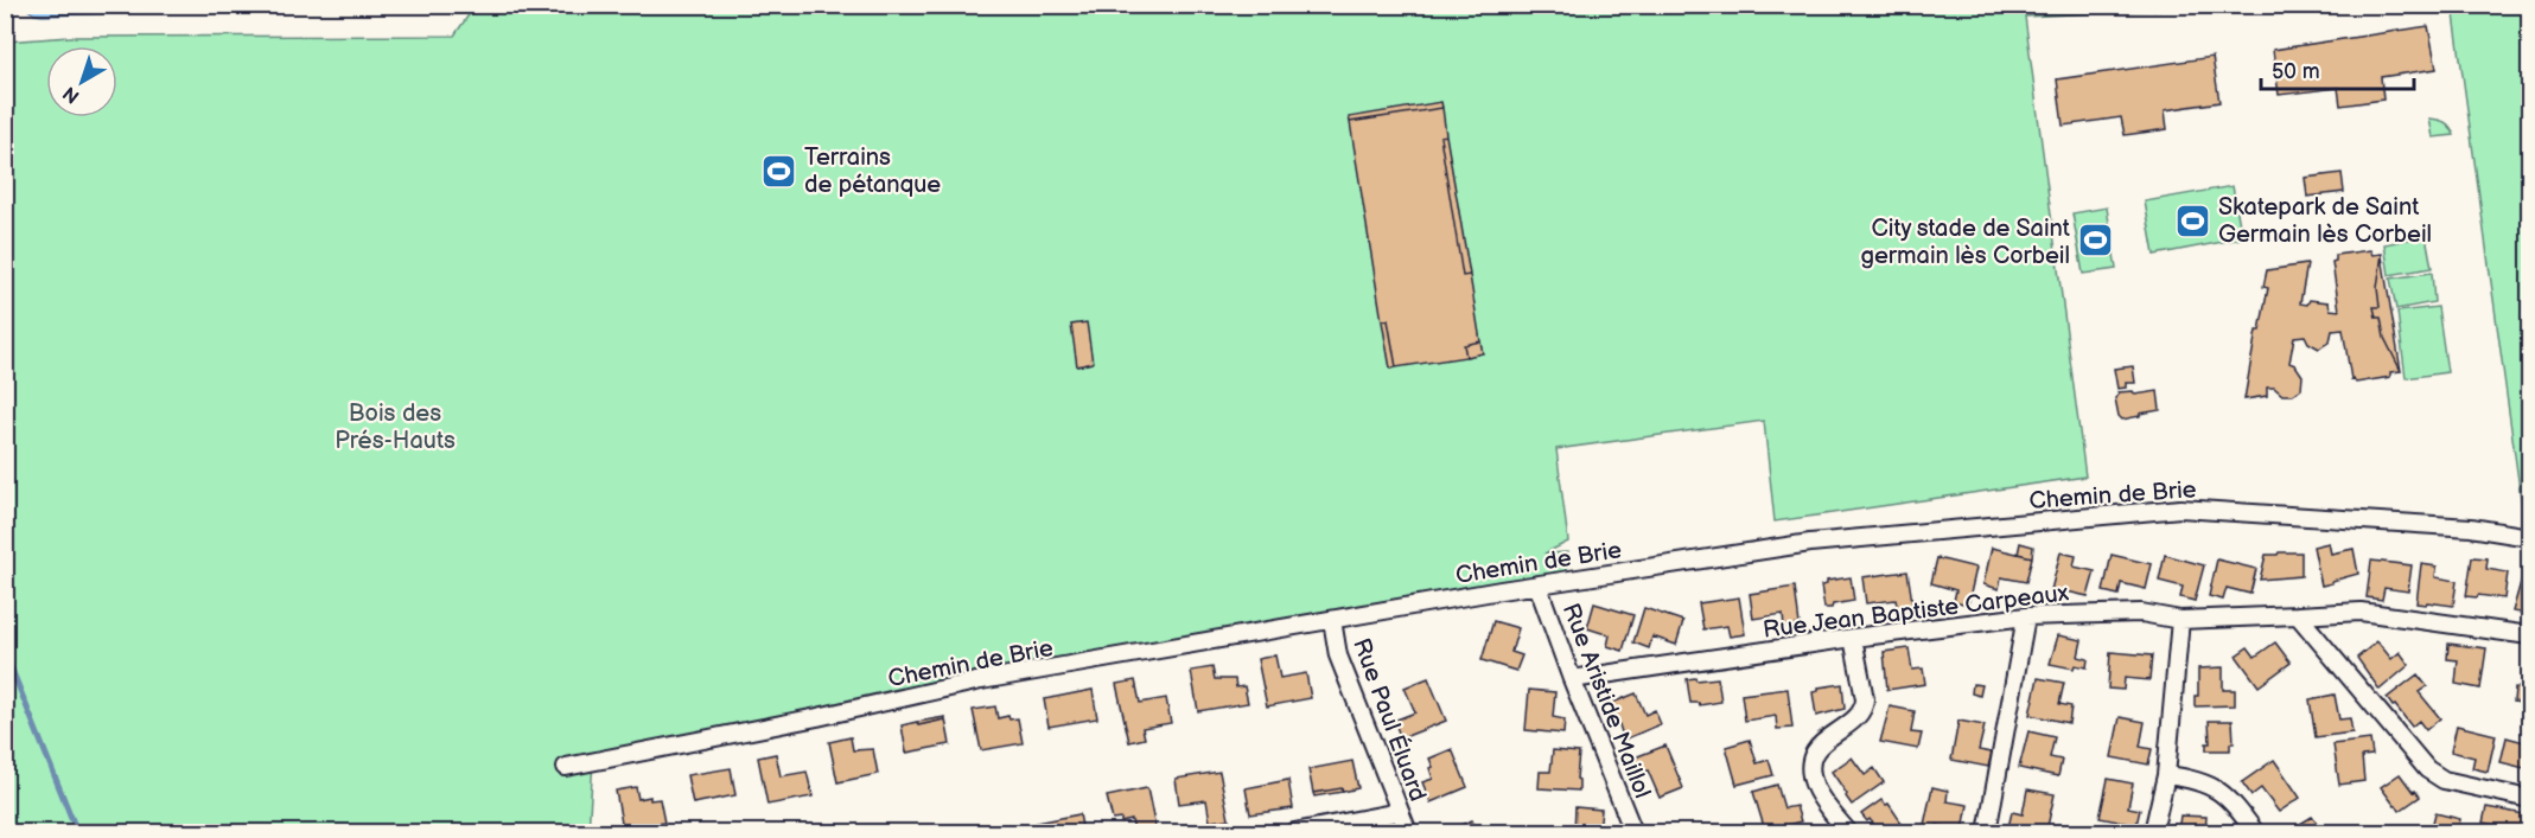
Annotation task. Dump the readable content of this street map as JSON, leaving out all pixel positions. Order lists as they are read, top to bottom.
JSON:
{
  "streets": {
    "street": [
      "Chemin de Brie",
      "Rue Jean Baptiste Carpeaux",
      "Rue Aristide Maillol",
      "Rue Paul Éluard"
    ]
  },
  "crossings": [
    ["Chemin de Brie", "Rue Aristide Maillol"],
    ["Chemin de Brie", "Rue Paul Éluard"],
    ["Rue Jean Baptiste Carpeaux", "Rue Aristide Maillol"]
  ],
  "parks": ["Bois des Prés-Hauts"],
  "places": {
    "sports": ["Terrains de pétanque", "Skatepark de Saint Germain lès Corbeil", "City stade de Saint germain lès Corbeil"]
  },
  "scale_bar": "50 m",
  "north": "bottom left"
}
